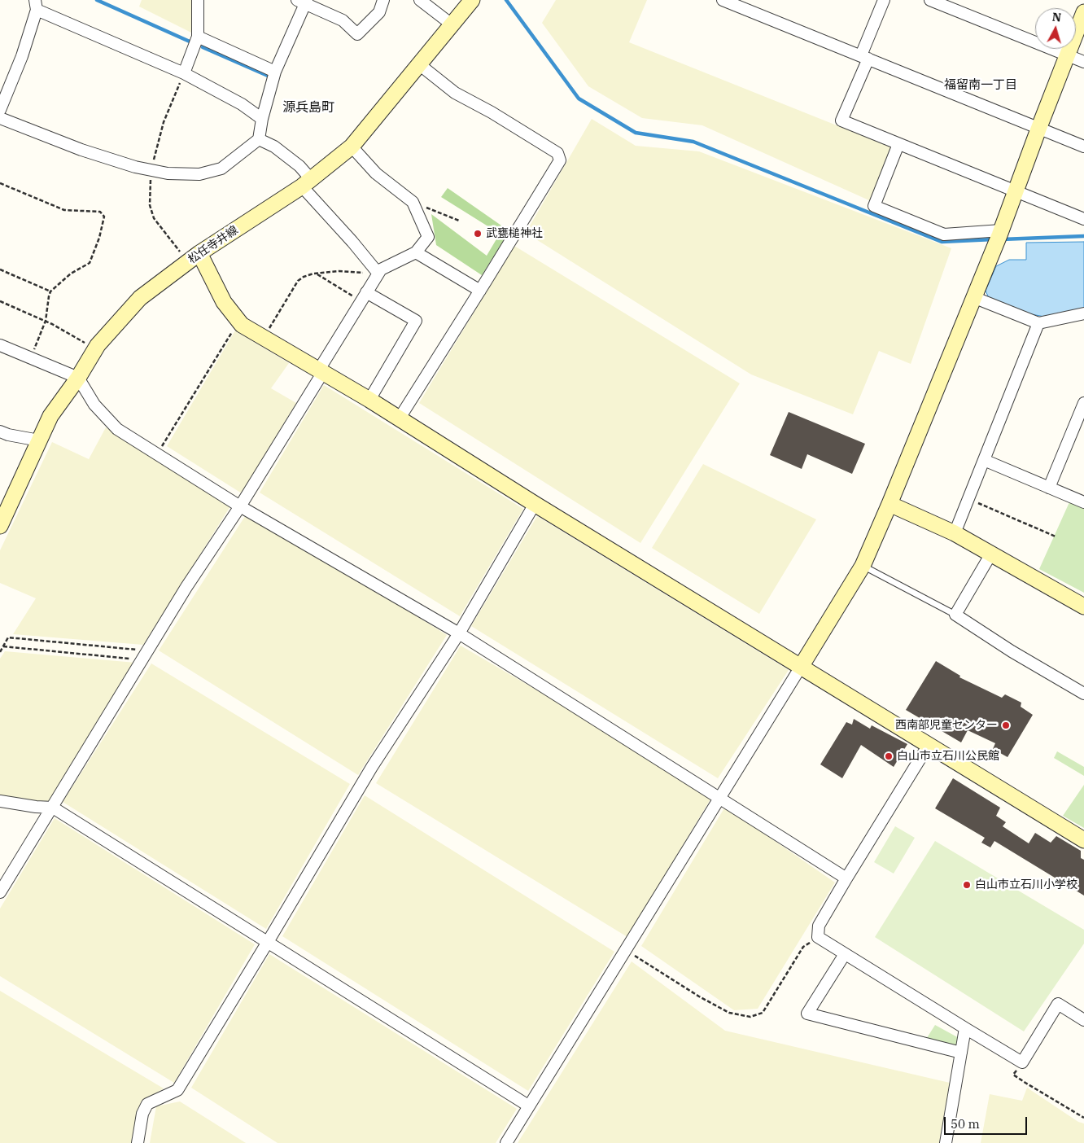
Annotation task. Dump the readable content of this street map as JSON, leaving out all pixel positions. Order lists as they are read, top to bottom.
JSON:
{
  "streets": {
    "street": ["松任寺井線"]
  },
  "districts": ["福留南一丁目", "源兵島町"],
  "places": [
    "武甕槌神社",
    "西南部児童センター",
    "白山市立石川公民館",
    "白山市立石川小学校"
  ],
  "scale_bar": "50 m",
  "north": "top"
}
